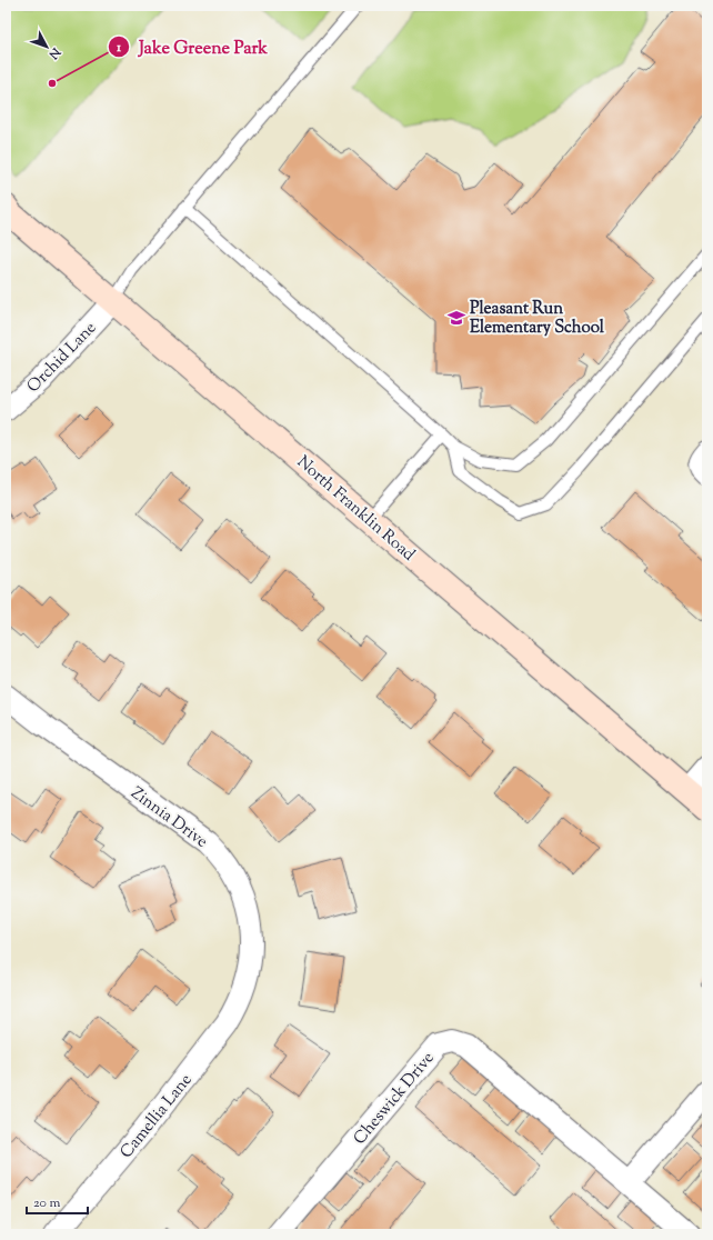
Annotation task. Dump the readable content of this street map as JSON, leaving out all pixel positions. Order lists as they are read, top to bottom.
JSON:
{
  "streets": {
    "main road": ["North Franklin Road"],
    "street": [
      "Orchid Lane",
      "Zinnia Drive",
      "Cheswick Drive",
      "Camellia Lane"
    ]
  },
  "crossings": [
    ["Orchid Lane", "North Franklin Road"],
    ["Zinnia Drive", "Camellia Lane"]
  ],
  "places": {
    "other": ["Jake Greene Park"],
    "school or university": ["Pleasant Run Elementary School"]
  },
  "scale_bar": "20 m",
  "north": "bottom right"
}
